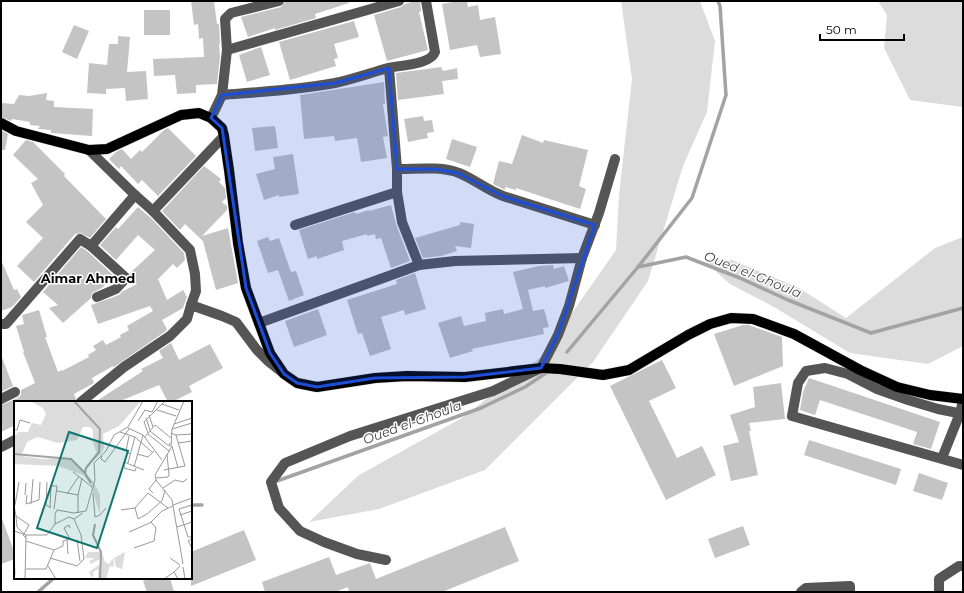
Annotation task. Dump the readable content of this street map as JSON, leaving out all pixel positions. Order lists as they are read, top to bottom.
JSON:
{
  "districts": ["Aimar Ahmed"],
  "water": ["Oued el-Ghoula"],
  "scale_bar": "50 m"
}
